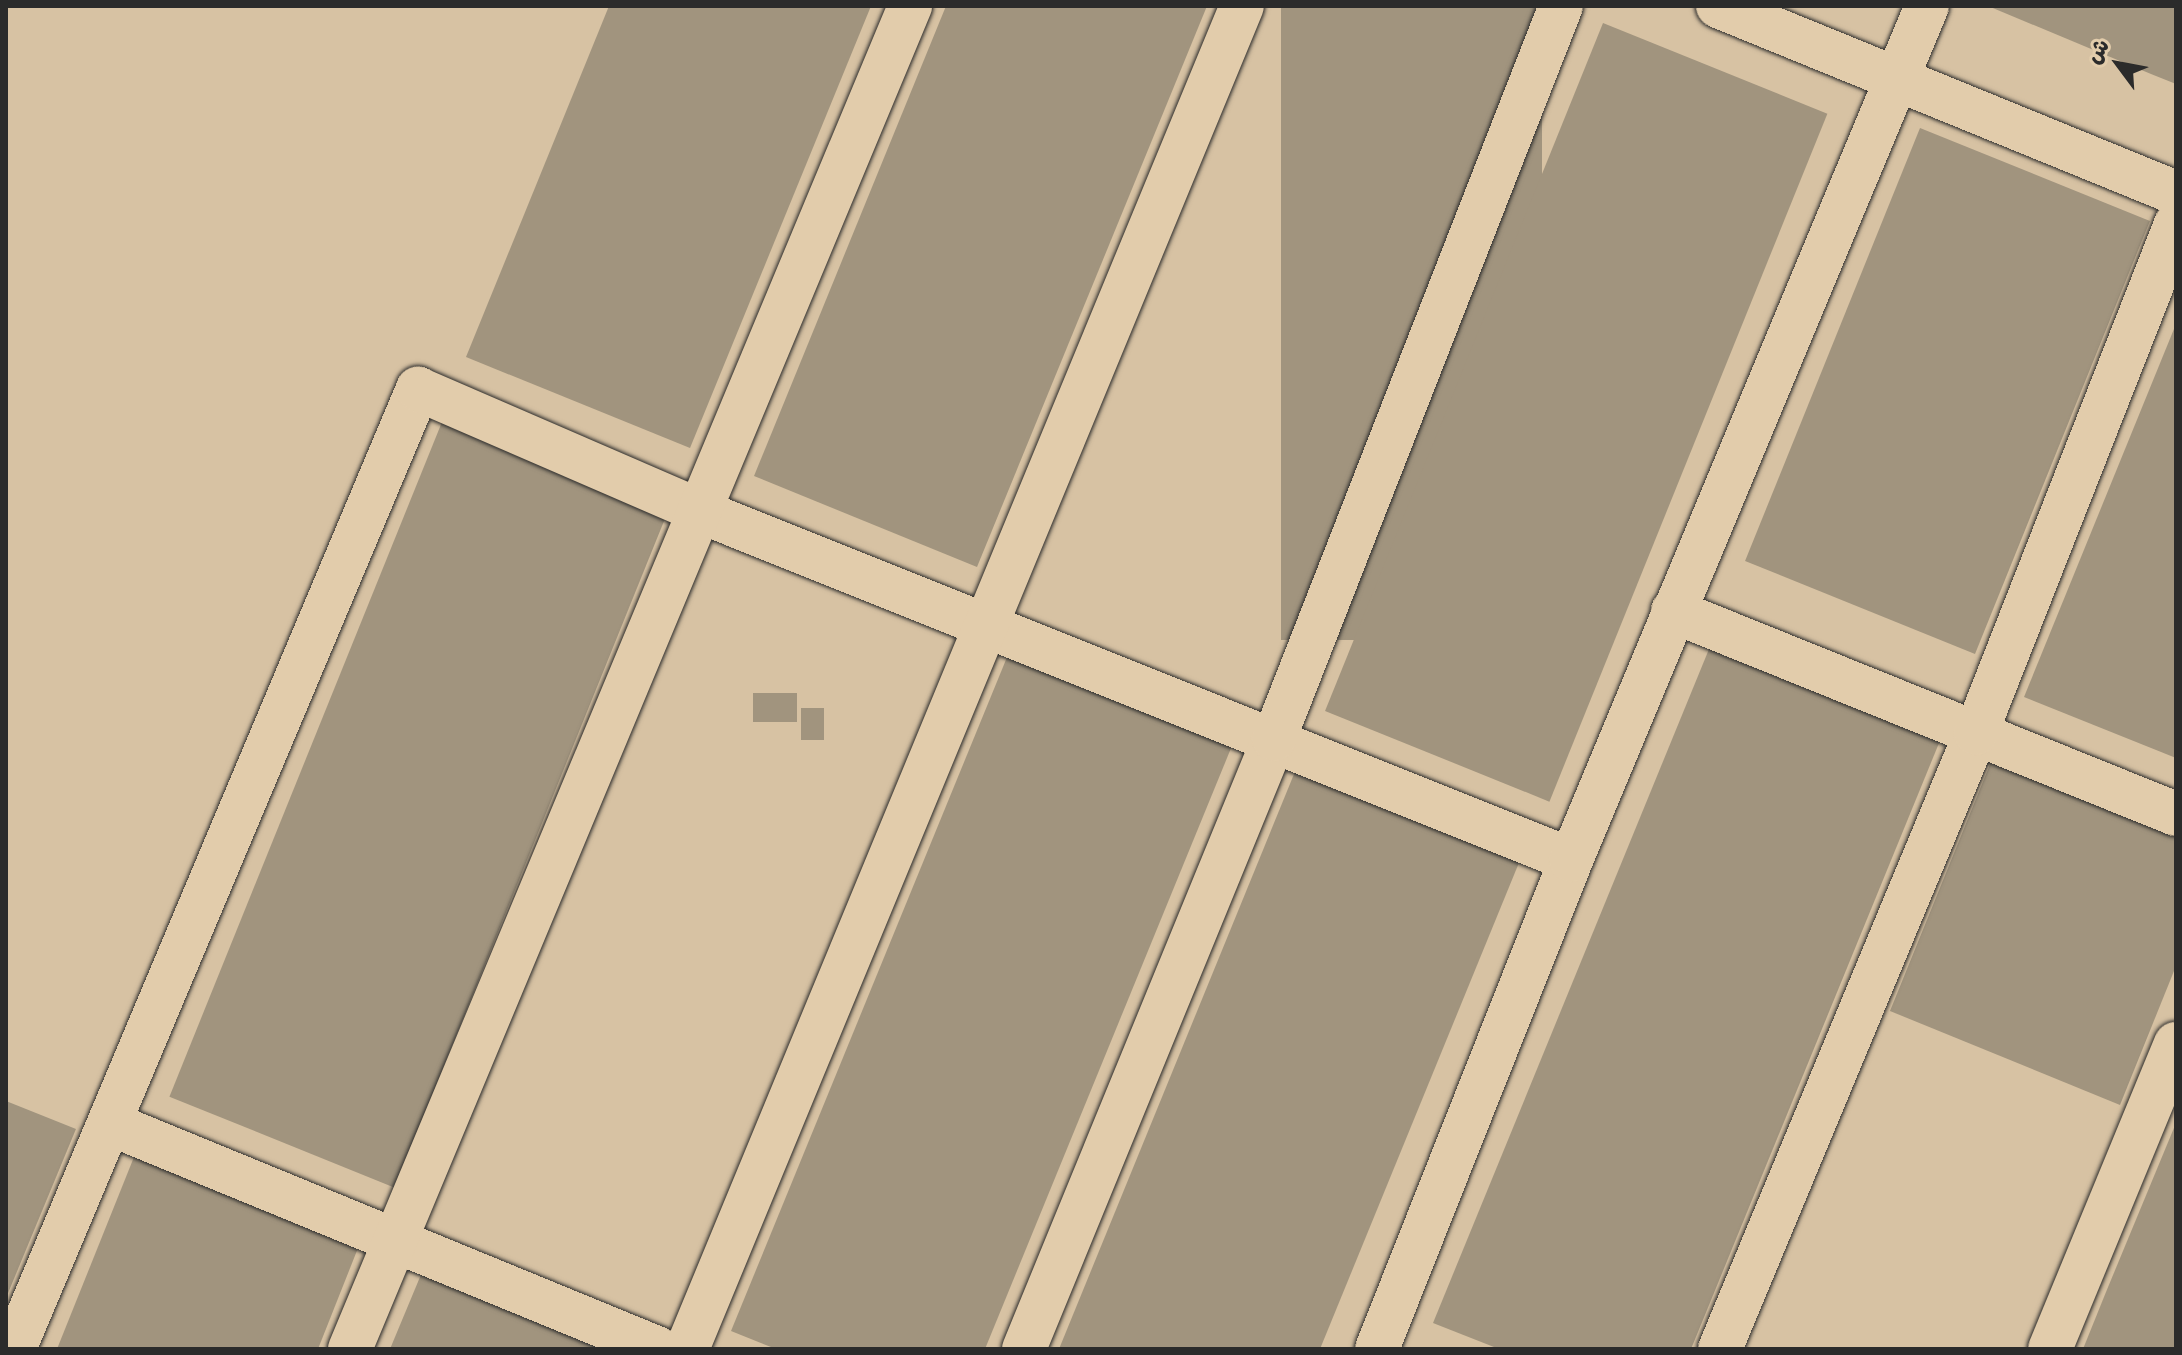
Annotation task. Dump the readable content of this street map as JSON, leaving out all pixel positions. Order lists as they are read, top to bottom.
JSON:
{
  "north": "top left"
}
